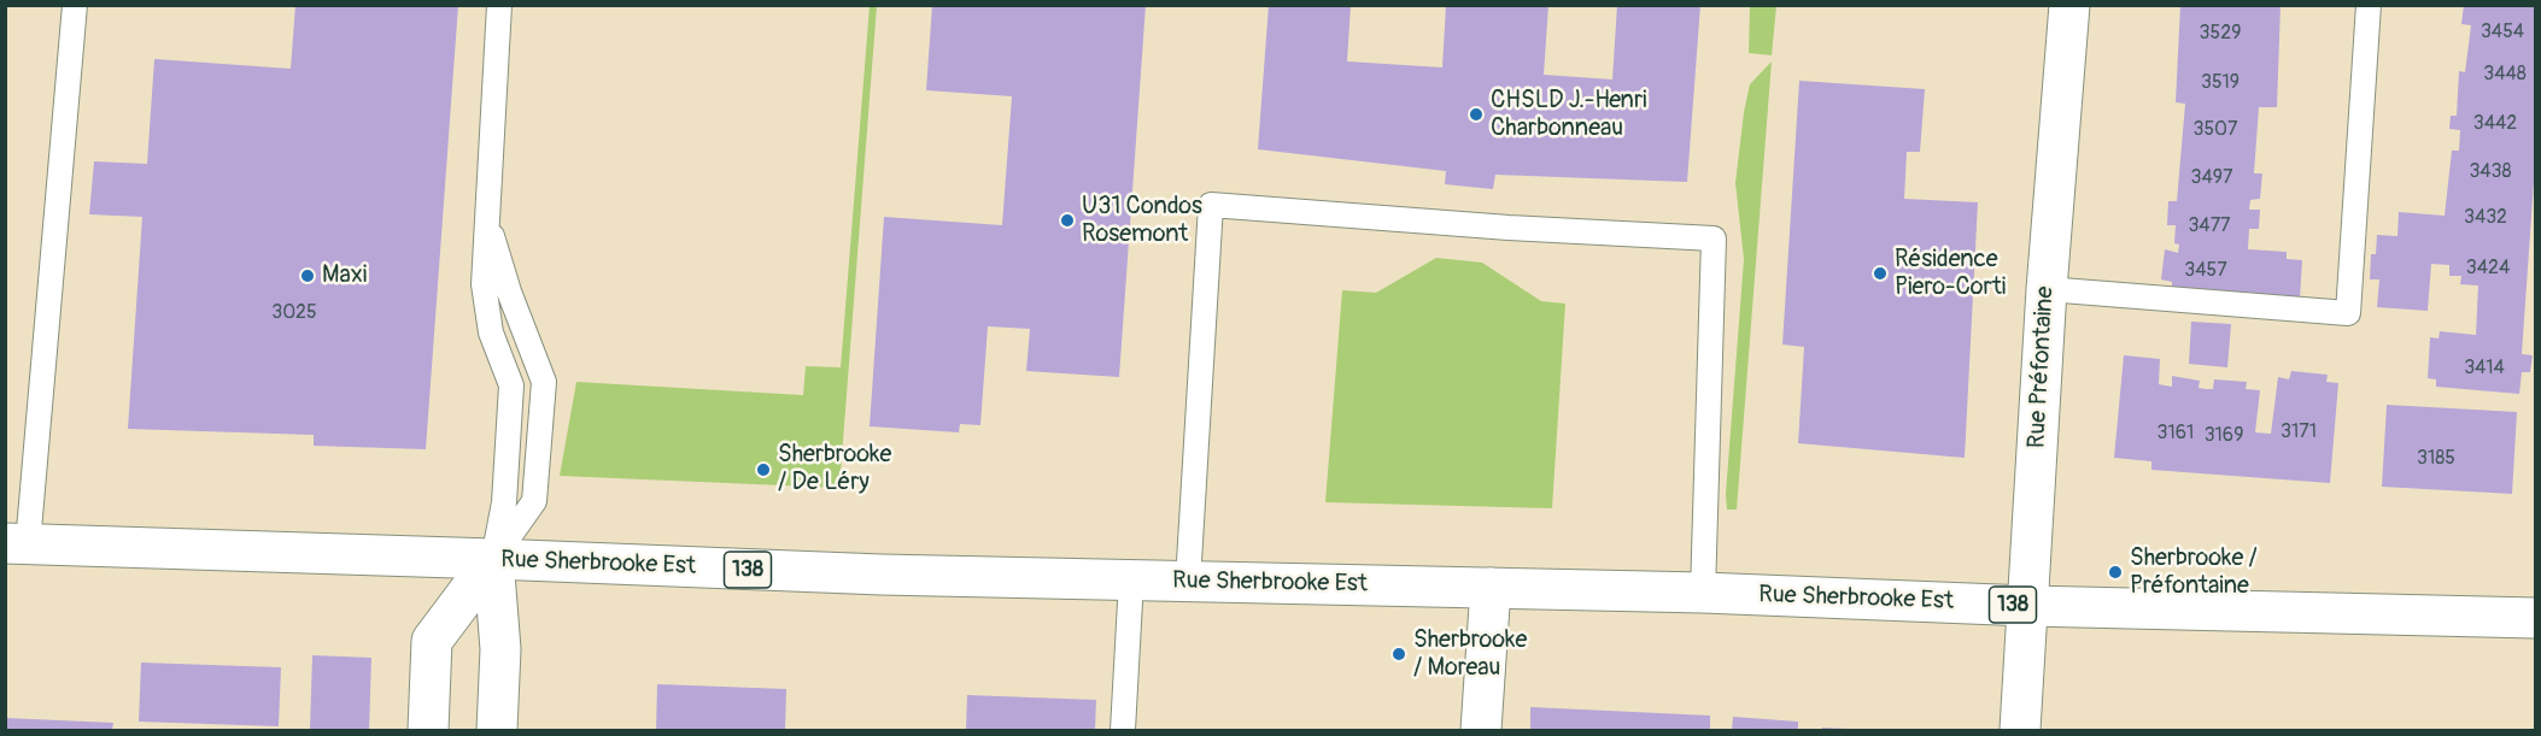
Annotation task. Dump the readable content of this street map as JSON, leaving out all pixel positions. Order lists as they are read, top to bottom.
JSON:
{
  "streets": {
    "main road": ["Rue Préfontaine", "Rue Sherbrooke Est", "138"]
  },
  "crossings": [
    ["Rue Préfontaine", "Rue Sherbrooke Est"]
  ],
  "places": [
    "CHSLD J.-Henri Charbonneau",
    "U31 Condos Rosemont",
    "Résidence Piero-Corti",
    "Maxi",
    "Sherbrooke / De Léry",
    "Sherbrooke / Préfontaine",
    "Sherbrooke / Moreau"
  ],
  "house_numbers": [
    "3454",
    "3529",
    "3448",
    "3519",
    "3442",
    "3507",
    "3438",
    "3497",
    "3432",
    "3477",
    "3424",
    "3457",
    "3025",
    "3414",
    "3171",
    "3161",
    "3169",
    "3185"
  ]
}
